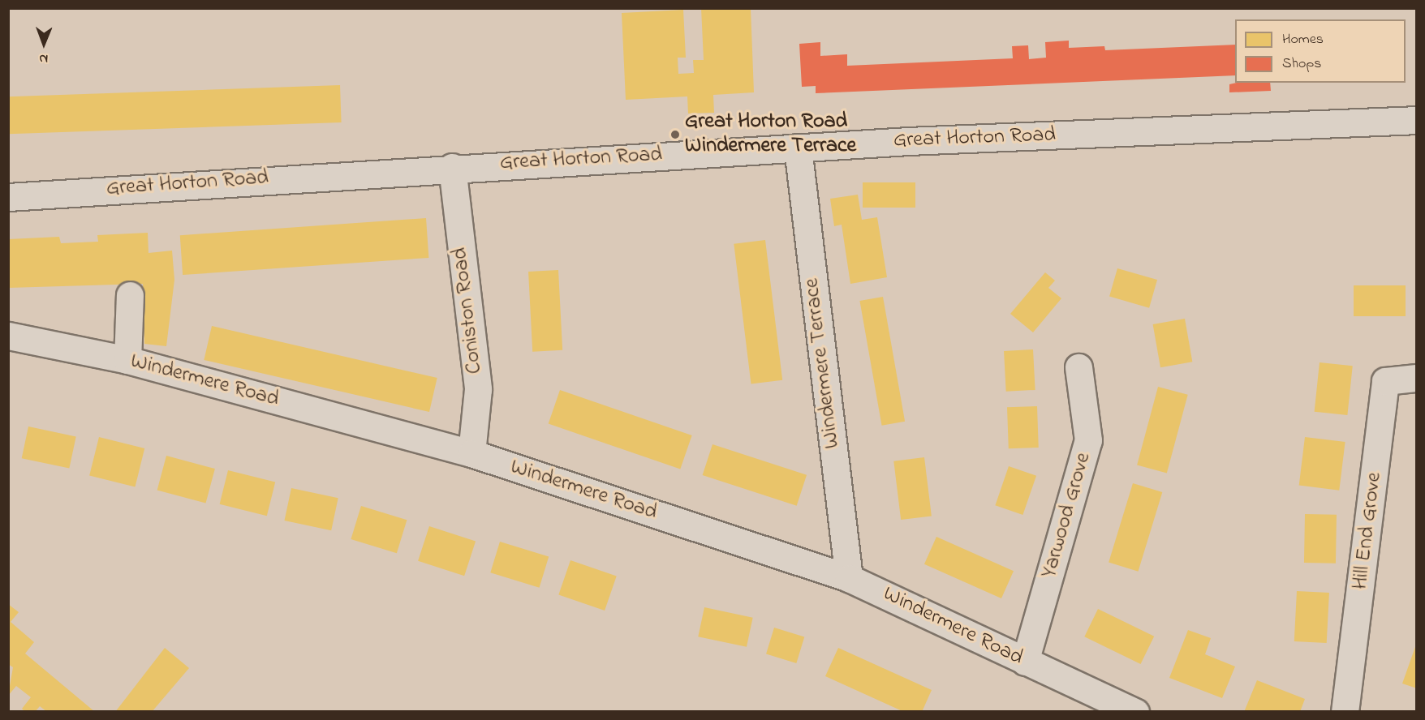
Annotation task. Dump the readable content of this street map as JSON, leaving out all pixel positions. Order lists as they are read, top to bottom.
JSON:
{
  "streets": {
    "street": [
      "Great Horton Road",
      "Coniston Road",
      "Windermere Terrace",
      "Windermere Road",
      "Yarwood Grove",
      "Hill End Grove"
    ]
  },
  "crossings": [
    ["Great Horton Road", "Coniston Road"],
    ["Great Horton Road", "Windermere Terrace"],
    ["Coniston Road", "Windermere Road"],
    ["Windermere Terrace", "Windermere Road"],
    ["Windermere Road", "Yarwood Grove"]
  ],
  "places": ["Great Horton Road Windermere Terrace"],
  "legend": ["Homes", "Shops"],
  "north": "bottom"
}
